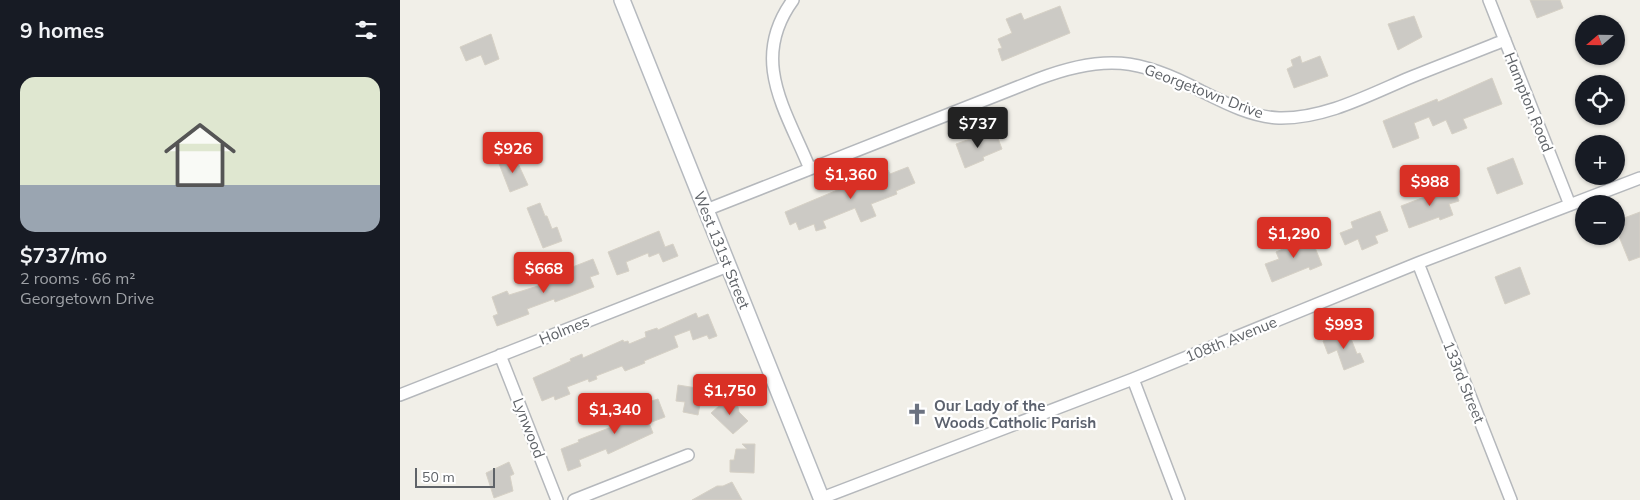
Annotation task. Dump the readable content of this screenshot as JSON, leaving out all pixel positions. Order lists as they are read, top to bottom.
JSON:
{
  "streets": {
    "street": [
      "Georgetown Drive",
      "Hampton Road",
      "West 131st Street",
      "Holmes",
      "108th Avenue",
      "133rd Street",
      "Lynwood"
    ]
  },
  "crossings": [
    ["Georgetown Drive", "Hampton Road"],
    ["Georgetown Drive", "West 131st Street"],
    ["Hampton Road", "108th Avenue"],
    ["West 131st Street", "Holmes"],
    ["West 131st Street", "108th Avenue"],
    ["Holmes", "Lynwood"],
    ["108th Avenue", "133rd Street"]
  ],
  "places": {
    "church": ["Our Lady of the Woods Catholic Parish"]
  },
  "scale_bar": "50 m",
  "north": "left",
  "page": {
    "heading": "9 homes",
    "map_buttons": ["+", "−"],
    "list": [
      {
        "name": "$737/mo",
        "note": "2 rooms · 66 m² · Georgetown Drive"
      }
    ],
    "price": [
      "$737",
      "$926",
      "$1,360",
      "$988",
      "$1,290",
      "$668",
      "$993",
      "$1,750",
      "$1,340"
    ],
    "scale": "50 m"
  }
}
